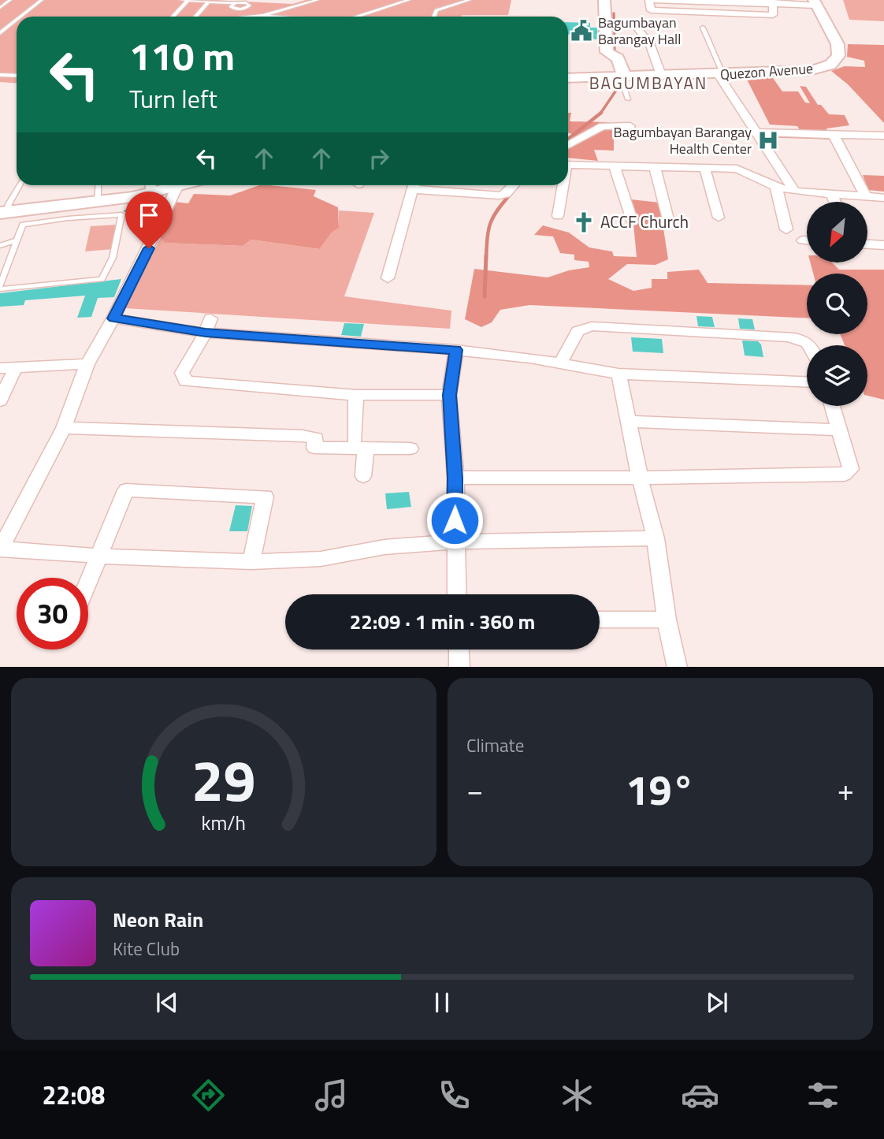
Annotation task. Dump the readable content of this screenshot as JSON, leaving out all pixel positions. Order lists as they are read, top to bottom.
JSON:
{
  "streets": {
    "main road": ["Quezon Avenue"]
  },
  "districts": ["BAGUMBAYAN"],
  "places": {
    "public building": ["Bagumbayan Barangay Hall"],
    "hospital": ["Bagumbayan Barangay Health Center"],
    "church": ["ACCF Church"]
  },
  "north": "bottom left",
  "page": {
    "turn": ["110 m", "Turn left"],
    "limit": "30",
    "trip": "22:09 · 1 min · 360 m",
    "tile": "Climate",
    "heat": ["−", "19°", "+"],
    "song": ["Neon Rain", "Kite Club"],
    "tabs": "22:08",
    "gauge": ["29", "km/h"]
  }
}
